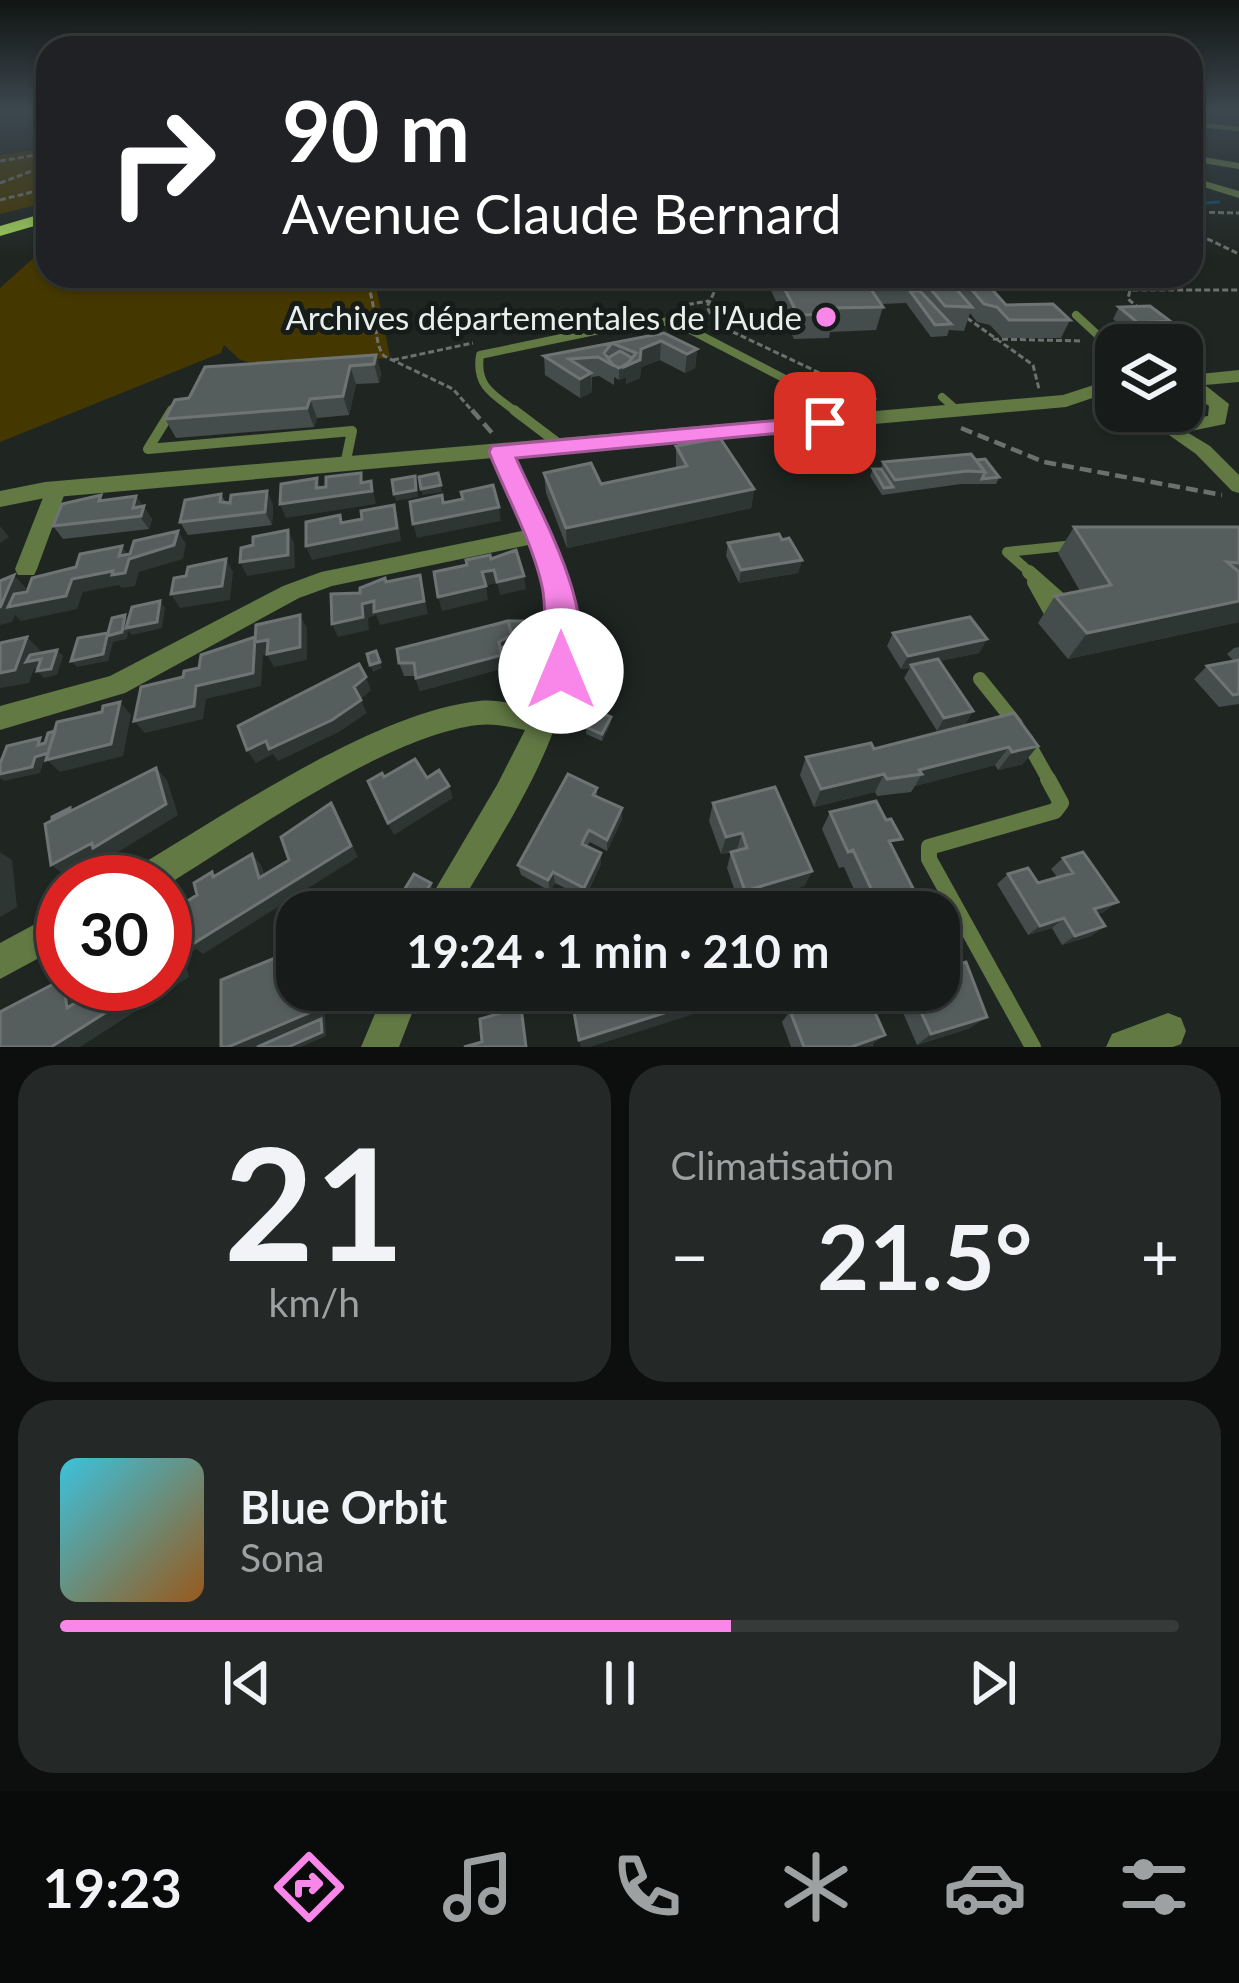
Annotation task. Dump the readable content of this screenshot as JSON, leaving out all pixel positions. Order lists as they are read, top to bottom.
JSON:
{
  "places": ["Archives départementales de l'Aude"],
  "page": {
    "turn": ["90 m", "Avenue Claude Bernard"],
    "limit": "30",
    "trip": "19:24 · 1 min · 210 m",
    "tile": [
      ["21", "km/h"],
      "Climatisation"
    ],
    "heat": ["−", "21.5°", "+"],
    "song": ["Blue Orbit", "Sona"],
    "tabs": "19:23"
  }
}
